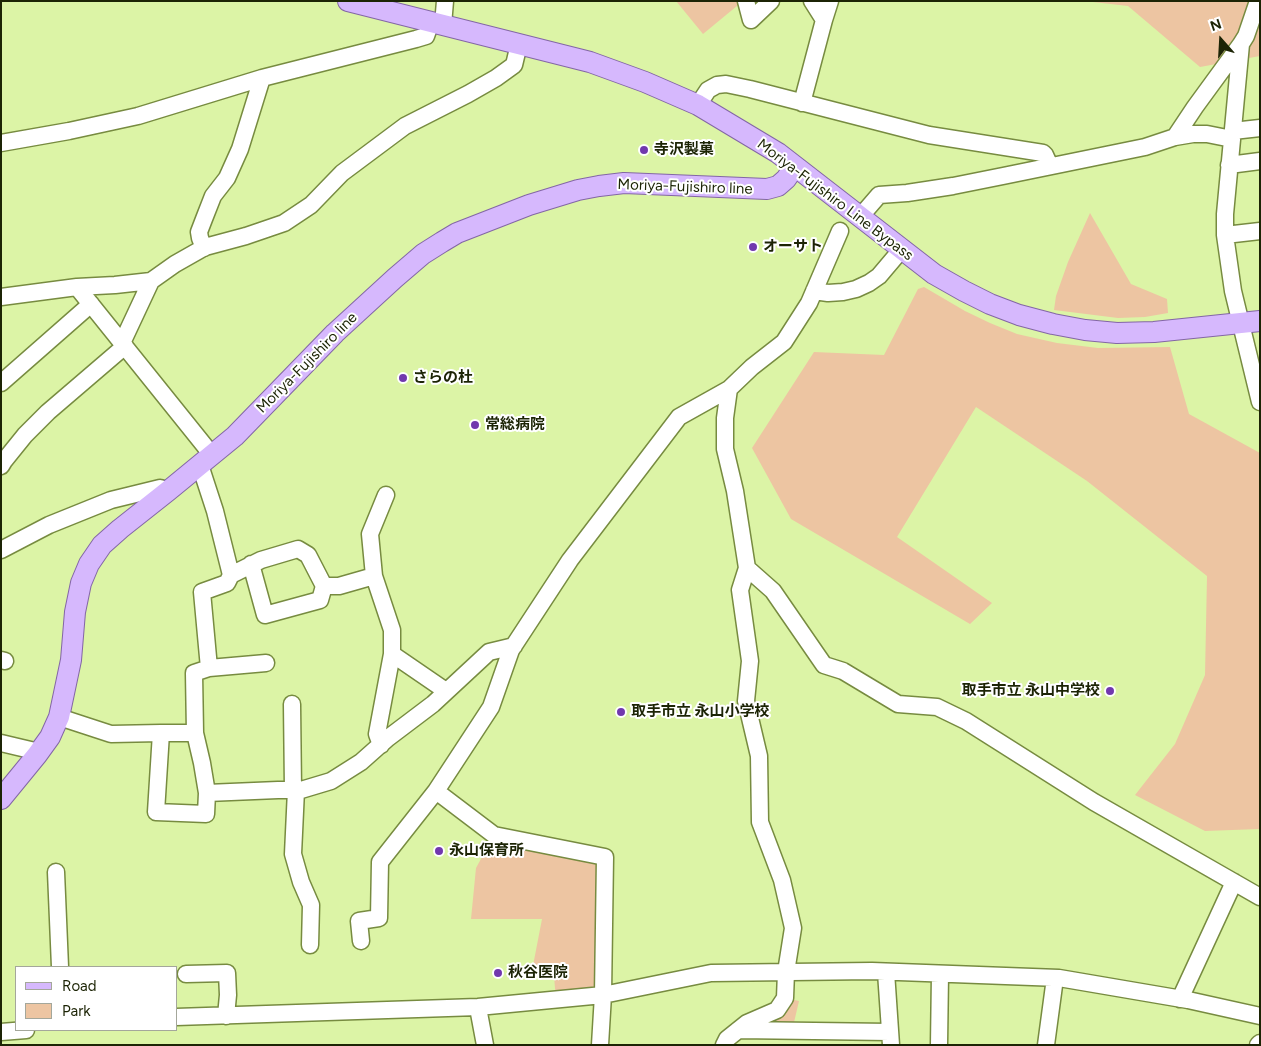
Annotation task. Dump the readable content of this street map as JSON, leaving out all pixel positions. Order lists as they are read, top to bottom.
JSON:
{
  "streets": {
    "main road": ["Moriya-Fujishiro line", "Moriya-Fujishiro Line Bypass"]
  },
  "crossings": [
    ["Moriya-Fujishiro line", "Moriya-Fujishiro Line Bypass"]
  ],
  "places": [
    "寺沢製菓",
    "オーサト",
    "さらの杜",
    "常総病院",
    "取手市立 永山中学校",
    "取手市立 永山小学校",
    "永山保育所",
    "秋谷医院"
  ],
  "legend": ["Road", "Park"],
  "north": "top"
}
